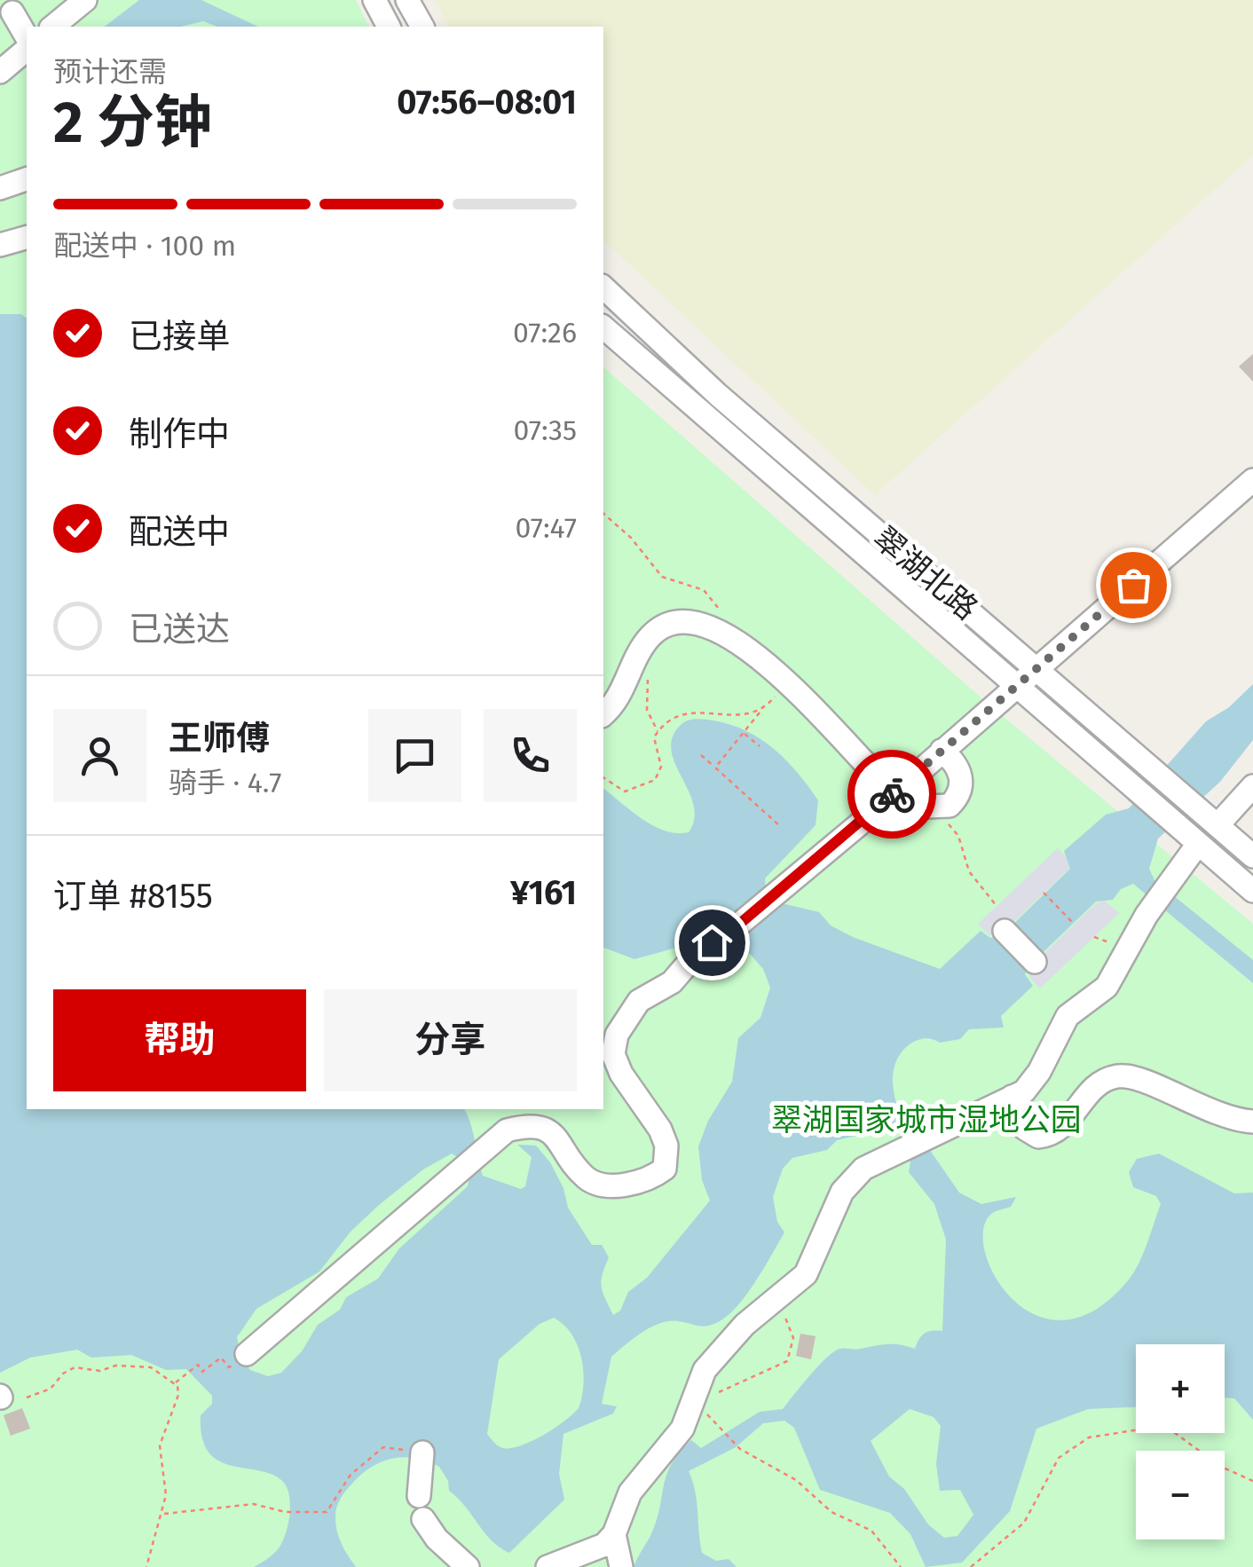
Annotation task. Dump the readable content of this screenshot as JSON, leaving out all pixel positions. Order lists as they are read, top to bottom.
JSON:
{
  "streets": {
    "street": ["翠湖北路"]
  },
  "parks": ["翠湖国家城市湿地公园"],
  "page": {
    "heading": ["2 分钟", "预计还需", "07:56–08:01"],
    "panel": [
      "王师傅",
      "骑手 · 4.7",
      "订单 #8155",
      "¥161"
    ],
    "bar": "配送中 · 100 m",
    "list": [
      ["已接单", "07:26"],
      ["制作中", "07:35"],
      ["配送中", "07:47"],
      "已送达"
    ],
    "buttons": ["帮助", "分享"],
    "map_buttons": ["+", "−"]
  }
}
